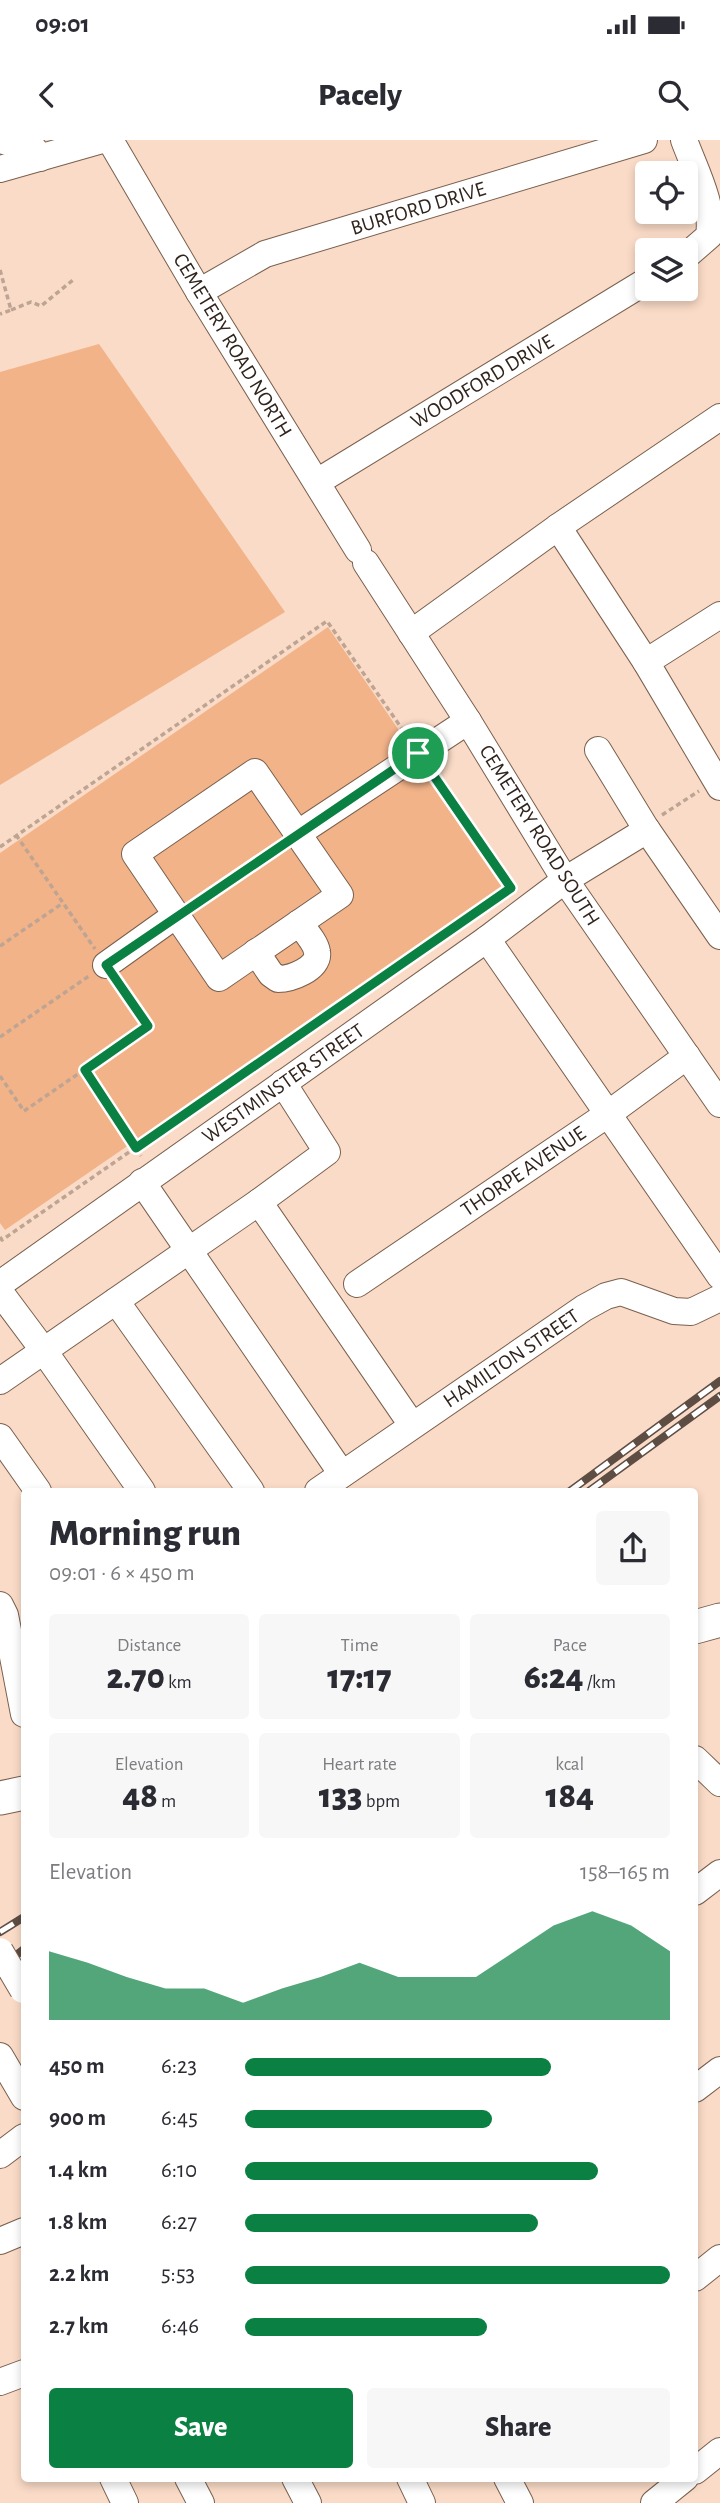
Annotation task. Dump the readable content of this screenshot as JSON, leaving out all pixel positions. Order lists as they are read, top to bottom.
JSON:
{
  "streets": {
    "street": [
      "BURFORD DRIVE",
      "CEMETERY ROAD NORTH",
      "WOODFORD DRIVE",
      "CEMETERY ROAD SOUTH",
      "WESTMINSTER STREET",
      "THORPE AVENUE",
      "HAMILTON STREET"
    ]
  },
  "crossings": [
    ["BURFORD DRIVE", "CEMETERY ROAD NORTH"],
    ["CEMETERY ROAD NORTH", "WOODFORD DRIVE"],
    ["CEMETERY ROAD NORTH", "CEMETERY ROAD SOUTH"],
    ["CEMETERY ROAD SOUTH", "WESTMINSTER STREET"],
    ["CEMETERY ROAD SOUTH", "THORPE AVENUE"]
  ],
  "page": {
    "status": "09:01",
    "header": "Pacely",
    "heading": ["Morning run", "09:01 · 6 × 450 m"],
    "stats": [
      ["Distance", "2.70 km"],
      ["Time", "17:17"],
      ["Pace", "6:24 /km"],
      ["Elevation", "48 m"],
      ["Heart rate", "133 bpm"],
      ["kcal", "184"]
    ],
    "chart": ["Elevation", "158–165 m"],
    "list": [
      {
        "name": "450 m",
        "note": "6:23"
      },
      {
        "name": "900 m",
        "note": "6:45"
      },
      {
        "name": "1.4 km",
        "note": "6:10"
      },
      {
        "name": "1.8 km",
        "note": "6:27"
      },
      {
        "name": "2.2 km",
        "note": "5:53"
      },
      {
        "name": "2.7 km",
        "note": "6:46"
      }
    ],
    "buttons": ["Save", "Share"]
  }
}
